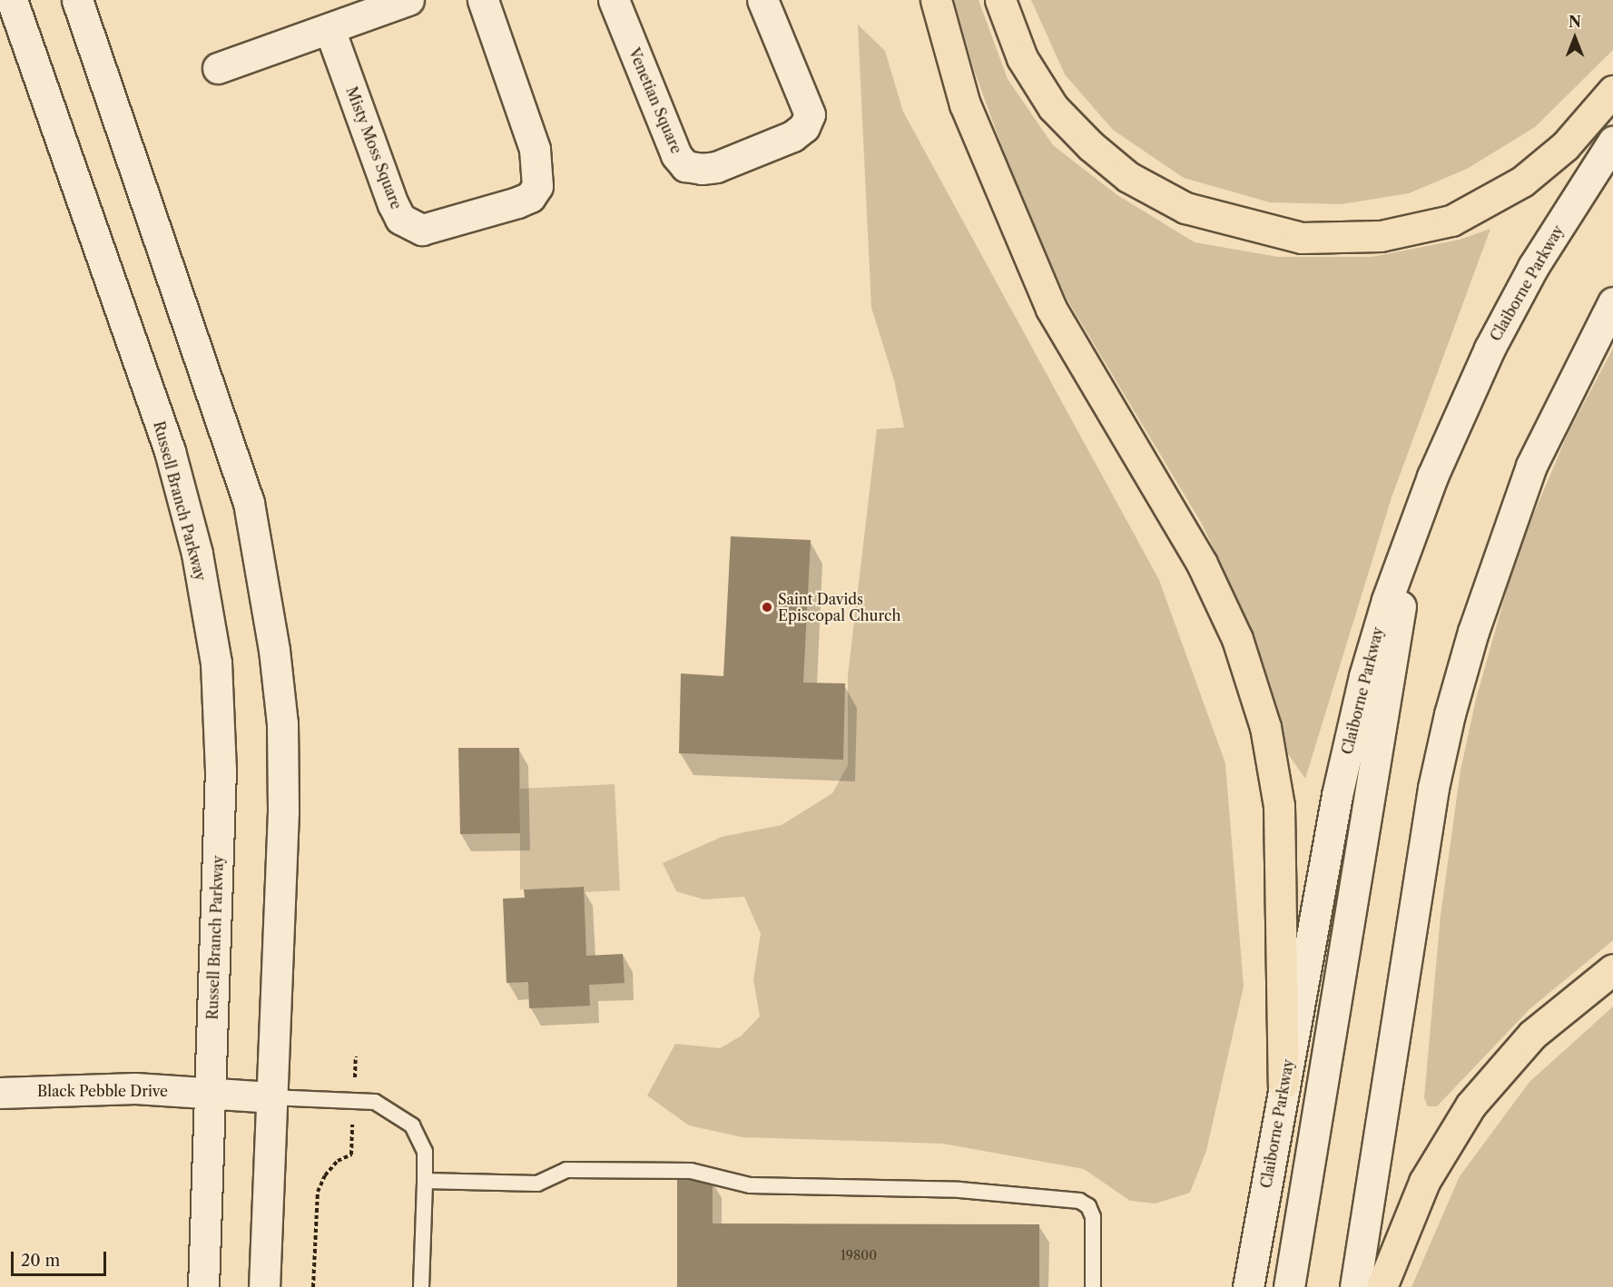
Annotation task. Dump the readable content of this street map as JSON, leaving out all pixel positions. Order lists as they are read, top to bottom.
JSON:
{
  "streets": {
    "street": [
      "Venetian Square",
      "Misty Moss Square",
      "Claiborne Parkway",
      "Russell Branch Parkway",
      "Black Pebble Drive"
    ]
  },
  "crossings": [
    ["Russell Branch Parkway", "Black Pebble Drive"]
  ],
  "places": ["Saint Davids Episcopal Church"],
  "house_numbers": ["19800"],
  "scale_bar": "20 m",
  "north": "top"
}
